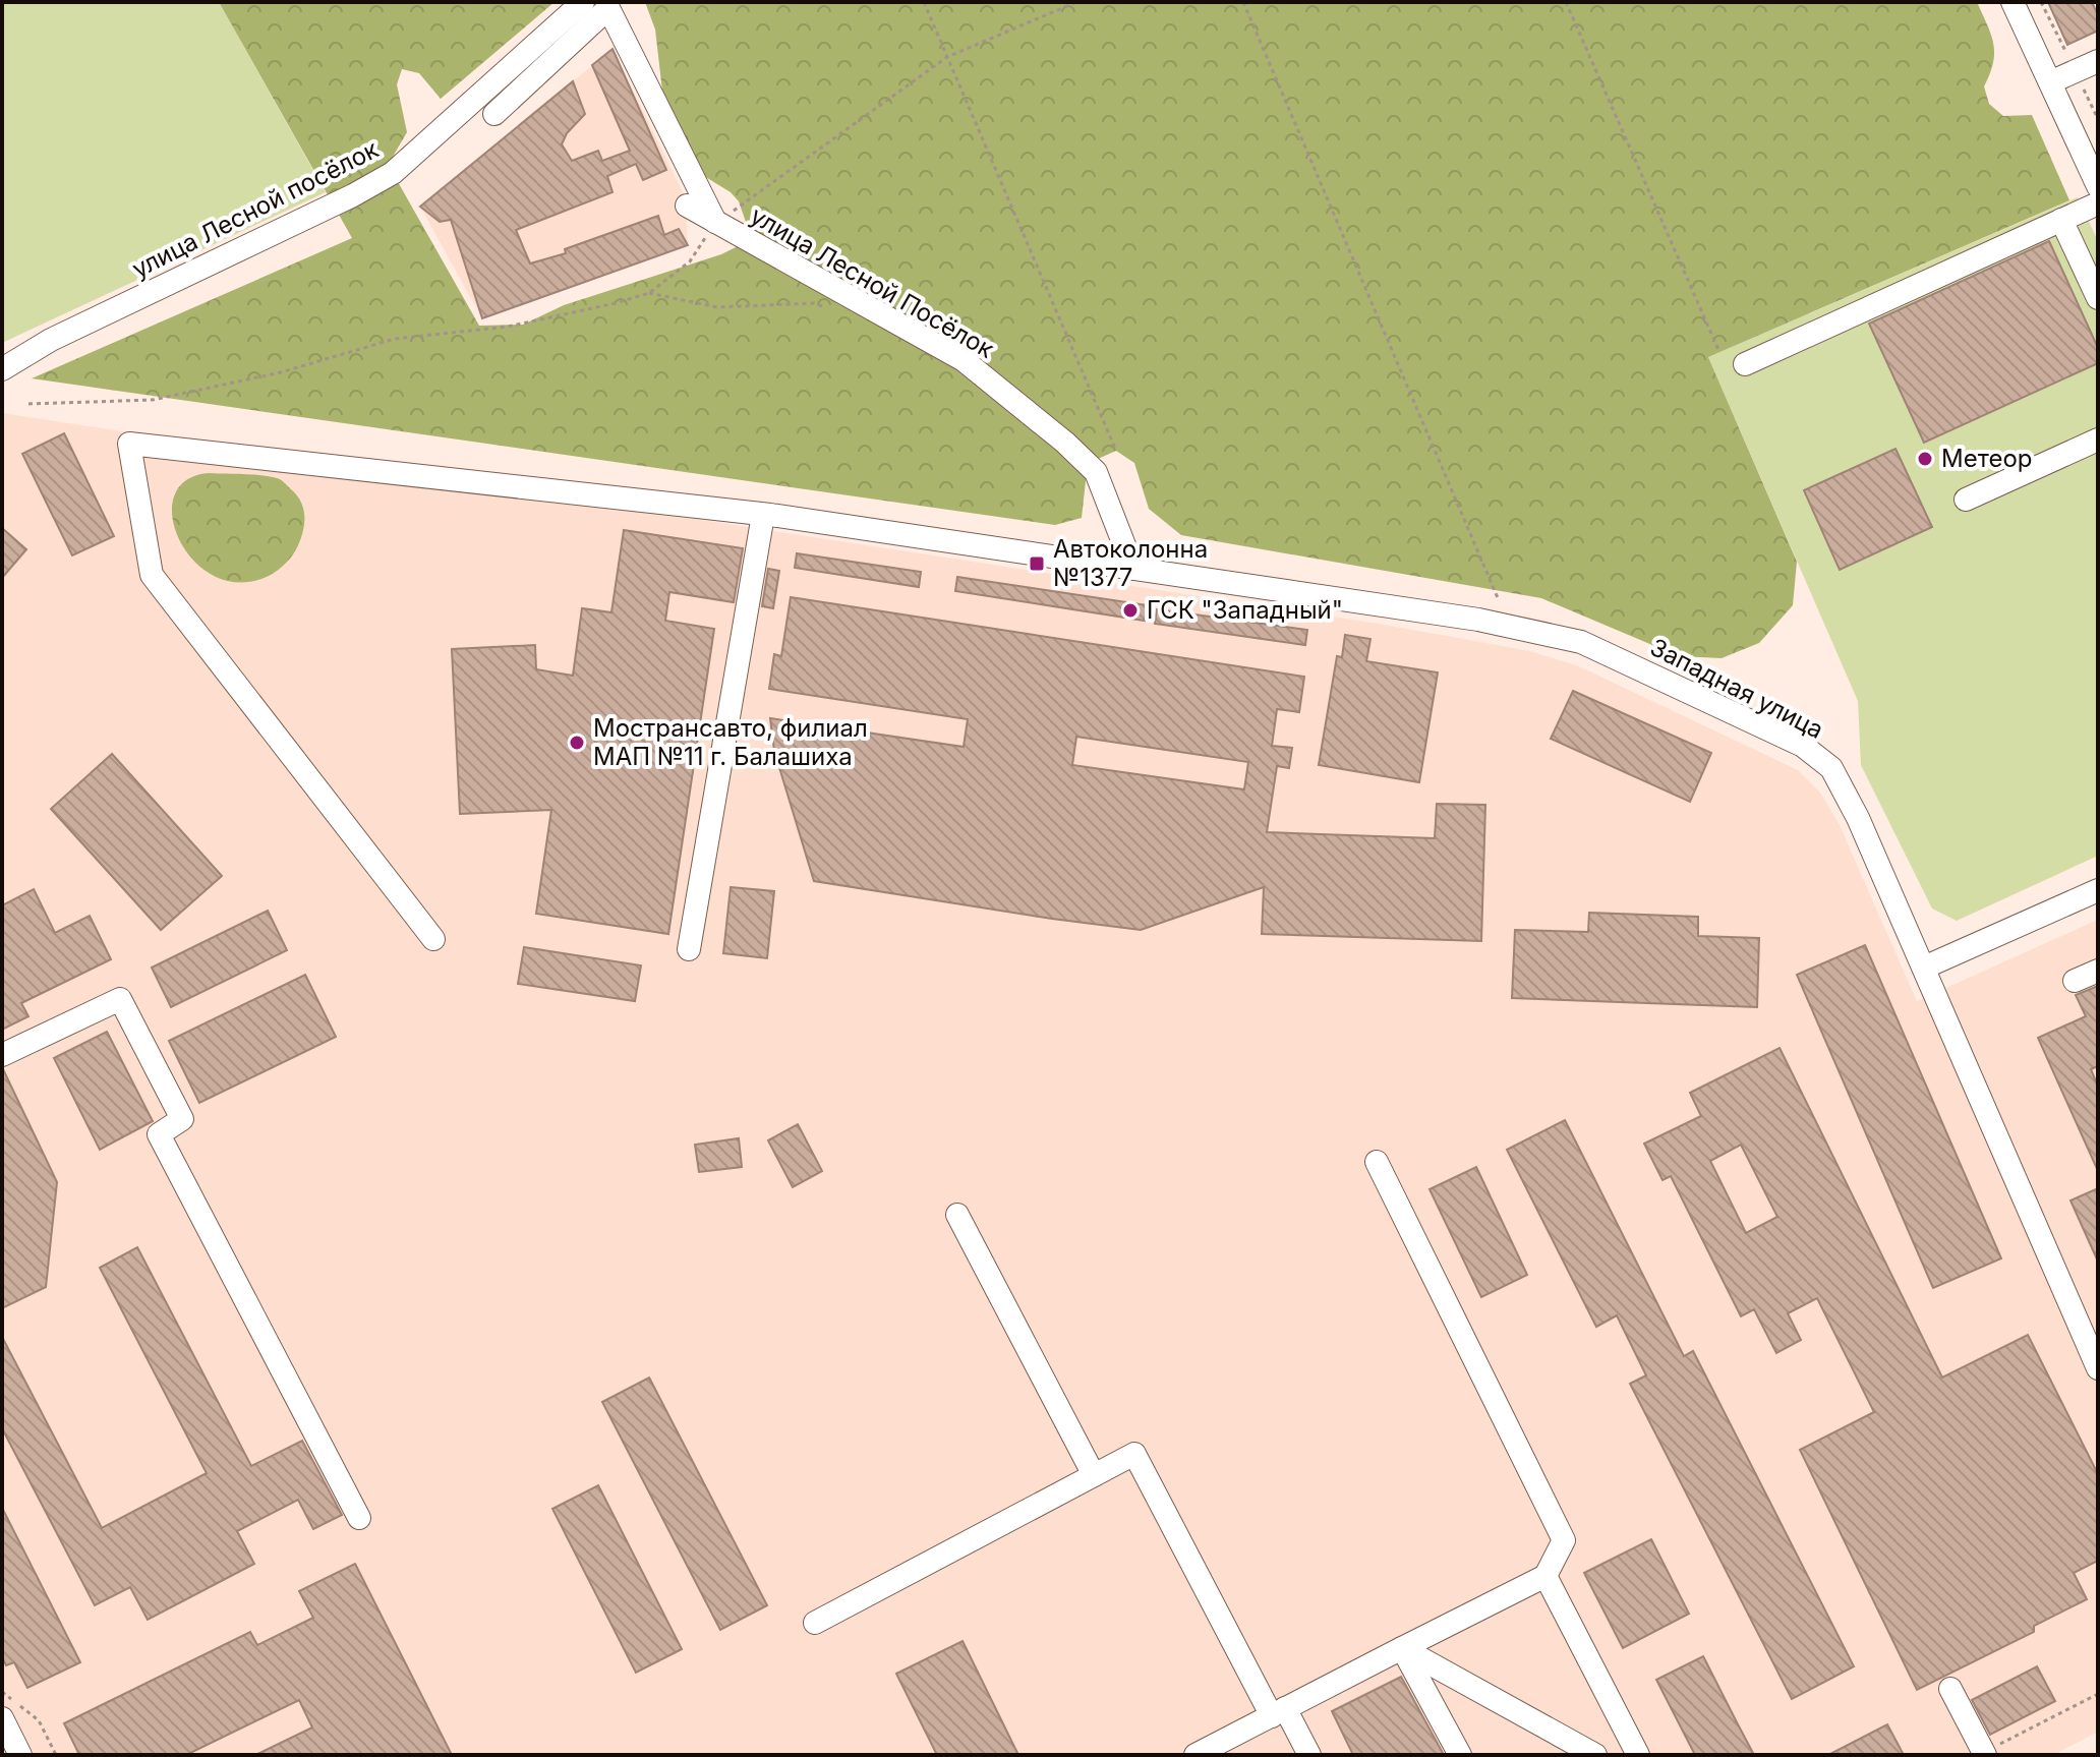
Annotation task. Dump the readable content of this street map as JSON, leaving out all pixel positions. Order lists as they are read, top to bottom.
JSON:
{
  "streets": {
    "street": ["улица Лесной посёлок", "улица Лесной Посёлок", "Западная улица"]
  },
  "crossings": [
    ["улица Лесной Посёлок", "Западная улица"]
  ],
  "places": {
    "other": ["Метеор", "ГСК \"Западный\"", "Мострансавто, филиал МАП №11 г. Балашиха"],
    "transit": ["Автоколонна №1377"]
  }
}
